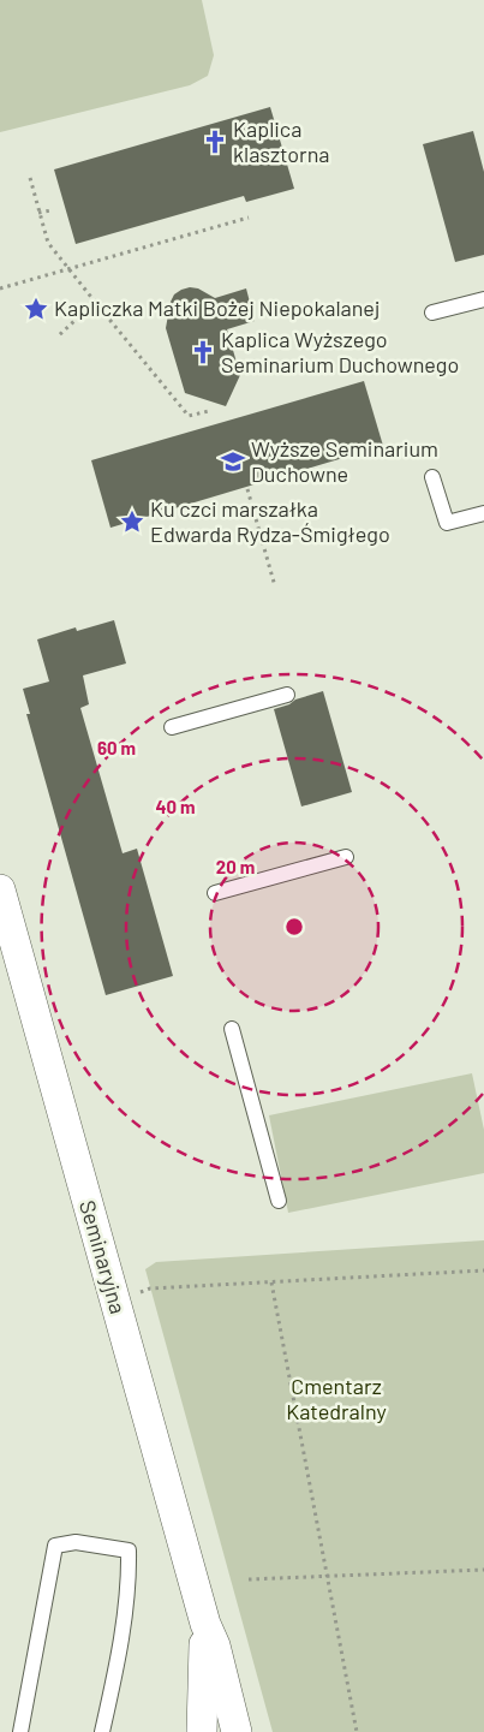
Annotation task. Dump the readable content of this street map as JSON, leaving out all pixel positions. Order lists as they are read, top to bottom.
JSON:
{
  "streets": {
    "street": ["Seminaryjna"]
  },
  "parks": ["Cmentarz Katedralny"],
  "places": {
    "church": ["Kaplica klasztorna", "Kaplica Wyższego Seminarium Duchownego"],
    "place": ["Kapliczka Matki Bożej Niepokalanej", "Ku czci marszałka Edwarda Rydza-Śmigłego"],
    "school or university": ["Wyższe Seminarium Duchowne"]
  },
  "rings": ["60 m", "40 m", "20 m"]
}
